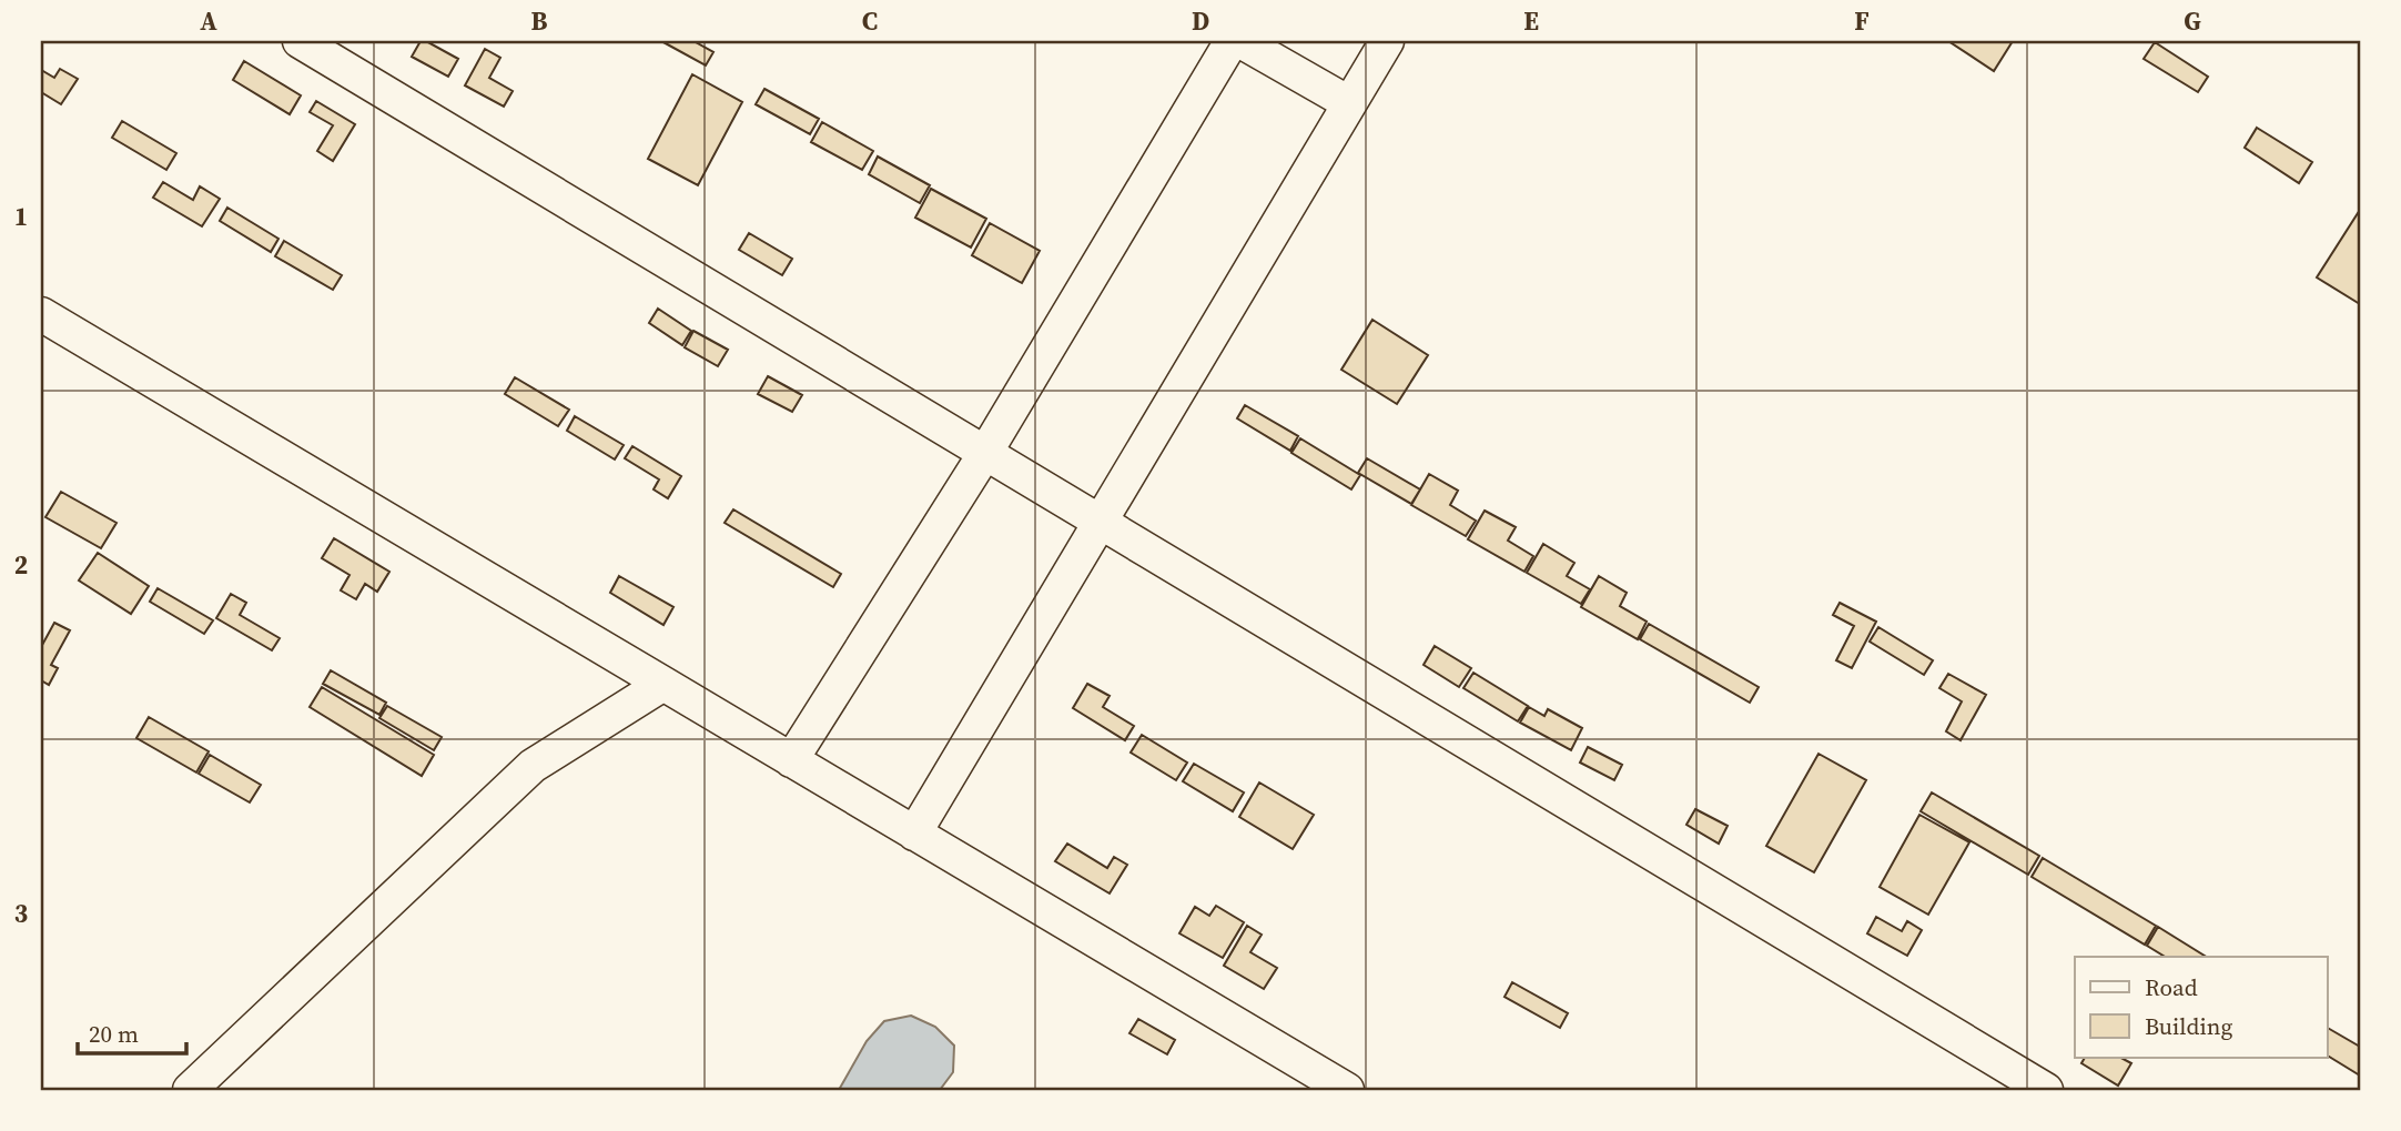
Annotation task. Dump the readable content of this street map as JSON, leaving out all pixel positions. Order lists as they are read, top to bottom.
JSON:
{
  "legend": ["Road", "Building"],
  "scale_bar": "20 m",
  "grid": {
    "columns": [
      "A",
      "B",
      "C",
      "D",
      "E",
      "F",
      "G"
    ],
    "rows": ["1", "2", "3"]
  }
}
